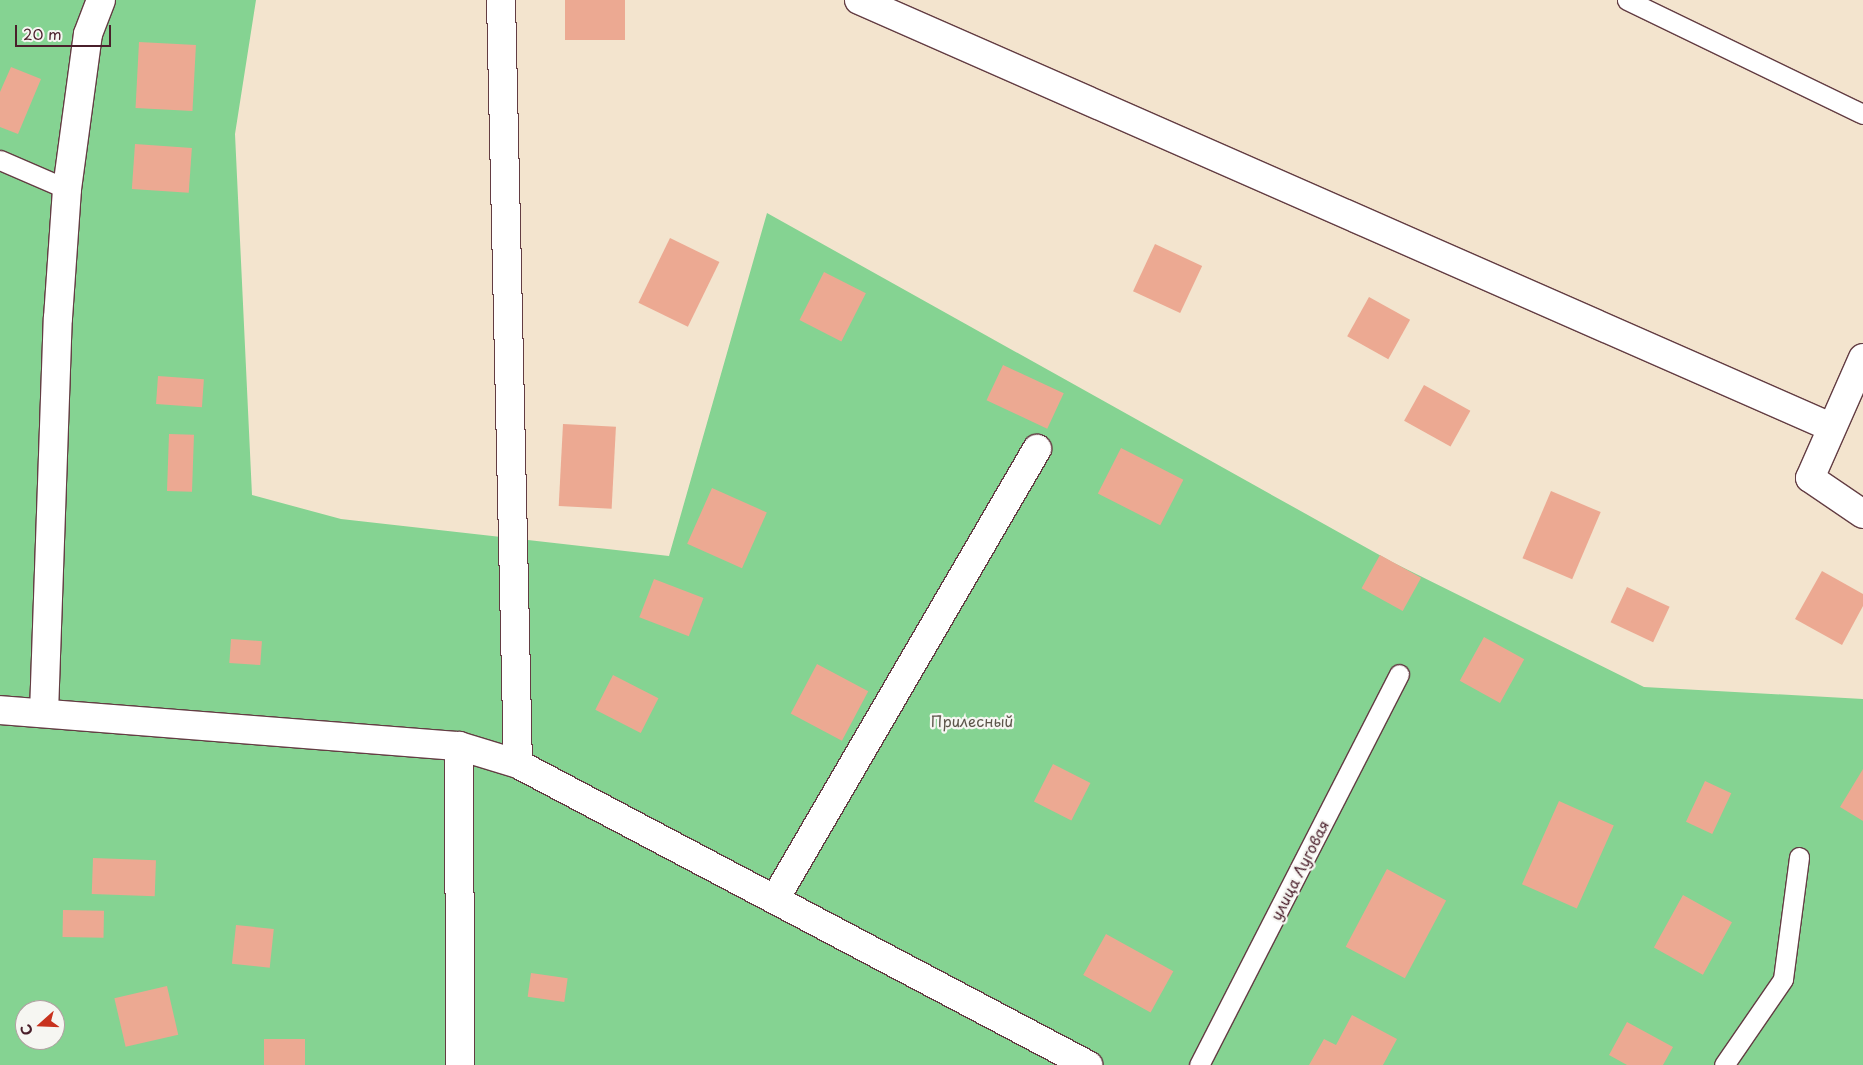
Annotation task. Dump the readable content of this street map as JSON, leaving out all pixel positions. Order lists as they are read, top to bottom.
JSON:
{
  "streets": {
    "lane": ["улица Луговая"]
  },
  "parks": ["Прилесный"],
  "scale_bar": "20 m",
  "north": "left"
}
